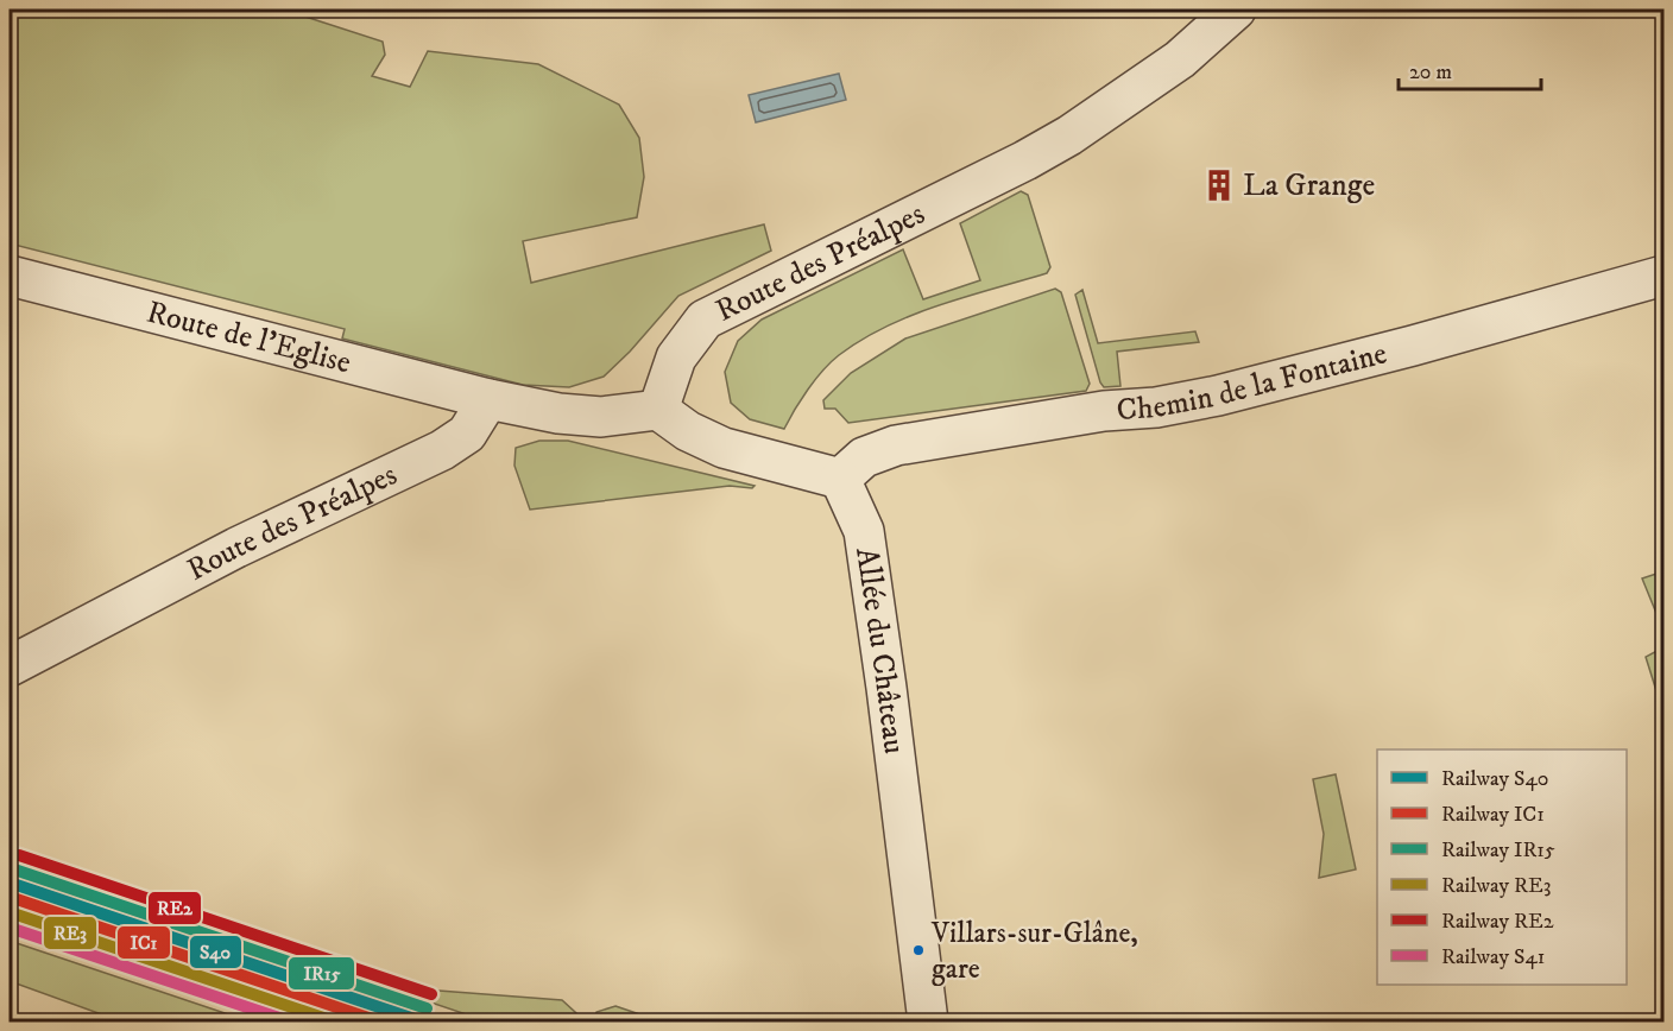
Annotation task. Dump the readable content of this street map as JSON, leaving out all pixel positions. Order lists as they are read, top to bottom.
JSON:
{
  "streets": {
    "street": [
      "Route des Préalpes",
      "Route de l'Eglise",
      "Chemin de la Fontaine",
      "Allée du Château"
    ]
  },
  "crossings": [
    ["Route des Préalpes", "Route de l'Eglise"],
    ["Chemin de la Fontaine", "Allée du Château"]
  ],
  "places": {
    "building": ["La Grange"],
    "other": ["Villars-sur-Glâne, gare"]
  },
  "lines": [
    "rail line RE2",
    "rail line IR15",
    "rail line S40",
    "rail line IC1",
    "rail line RE3",
    "rail line S41"
  ],
  "legend": [
    "Railway S40",
    "Railway IC1",
    "Railway IR15",
    "Railway RE3",
    "Railway RE2",
    "Railway S41"
  ],
  "scale_bar": "20 m"
}
